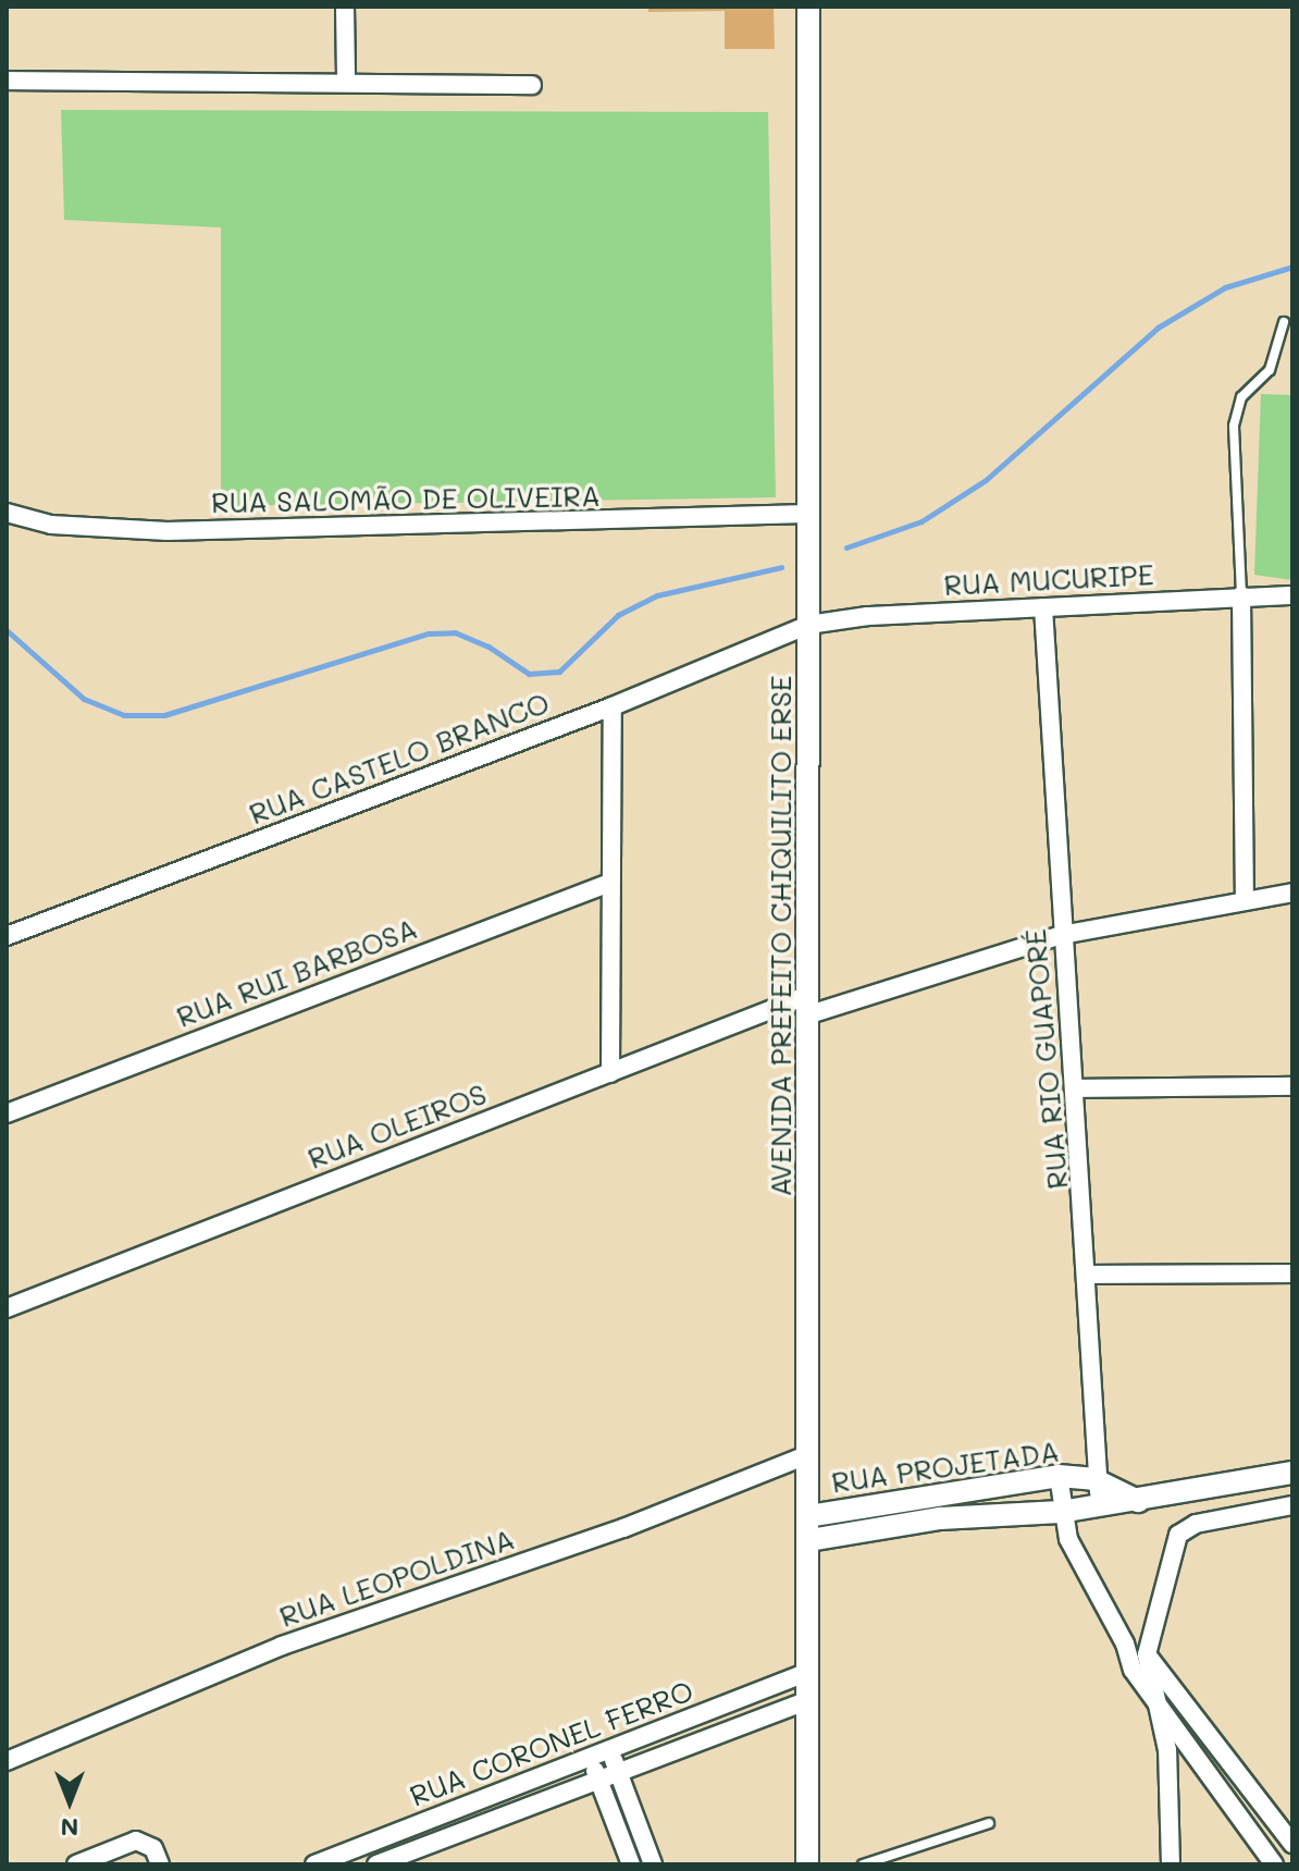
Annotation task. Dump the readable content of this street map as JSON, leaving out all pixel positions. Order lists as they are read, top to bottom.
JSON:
{
  "streets": {
    "street": [
      "RUA SALOMÃO DE OLIVEIRA",
      "RUA MUCURIPE",
      "RUA CASTELO BRANCO",
      "AVENIDA PREFEITO CHIQUILITO ERSE",
      "RUA RUI BARBOSA",
      "RUA RIO GUAPORÉ",
      "RUA OLEIROS",
      "RUA PROJETADA",
      "RUA LEOPOLDINA",
      "RUA CORONEL FERRO"
    ]
  },
  "crossings": [
    ["RUA SALOMÃO DE OLIVEIRA", "AVENIDA PREFEITO CHIQUILITO ERSE"],
    ["RUA MUCURIPE", "RUA CASTELO BRANCO"],
    ["RUA MUCURIPE", "AVENIDA PREFEITO CHIQUILITO ERSE"],
    ["RUA MUCURIPE", "RUA RIO GUAPORÉ"],
    ["RUA CASTELO BRANCO", "AVENIDA PREFEITO CHIQUILITO ERSE"],
    ["AVENIDA PREFEITO CHIQUILITO ERSE", "RUA OLEIROS"],
    ["AVENIDA PREFEITO CHIQUILITO ERSE", "RUA PROJETADA"],
    ["AVENIDA PREFEITO CHIQUILITO ERSE", "RUA LEOPOLDINA"],
    ["AVENIDA PREFEITO CHIQUILITO ERSE", "RUA CORONEL FERRO"],
    ["RUA RIO GUAPORÉ", "RUA OLEIROS"],
    ["RUA RIO GUAPORÉ", "RUA PROJETADA"]
  ],
  "north": "bottom"
}
